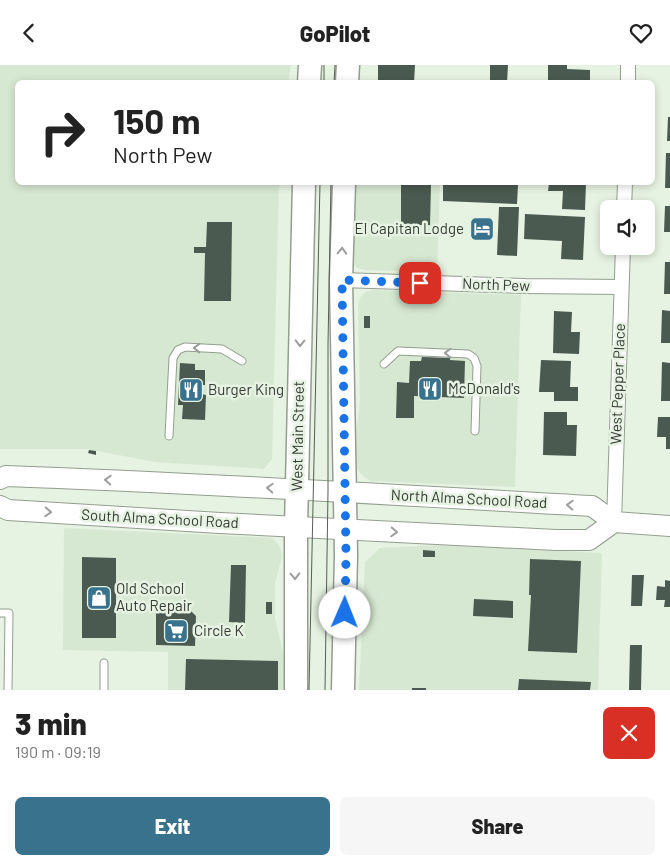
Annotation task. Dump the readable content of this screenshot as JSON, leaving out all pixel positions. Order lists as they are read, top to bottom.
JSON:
{
  "streets": {
    "main road": ["West Main Street", "North Alma School Road", "South Alma School Road"],
    "street": ["North Pew", "West Pepper Place"]
  },
  "crossings": [
    ["North Pew", "West Pepper Place"],
    ["West Pepper Place", "North Alma School Road"],
    ["West Main Street", "North Alma School Road"],
    ["West Main Street", "South Alma School Road"]
  ],
  "places": {
    "hotel": ["El Capitan Lodge"],
    "restaurant": ["McDonald's", "Burger King"],
    "shop": ["Old School Auto Repair"],
    "supermarket": ["Circle K"]
  },
  "page": {
    "header": "GoPilot",
    "turn": ["150 m", "North Pew"],
    "heading": ["3 min", "190 m · 09:19"],
    "buttons": ["Exit", "Share"]
  }
}
